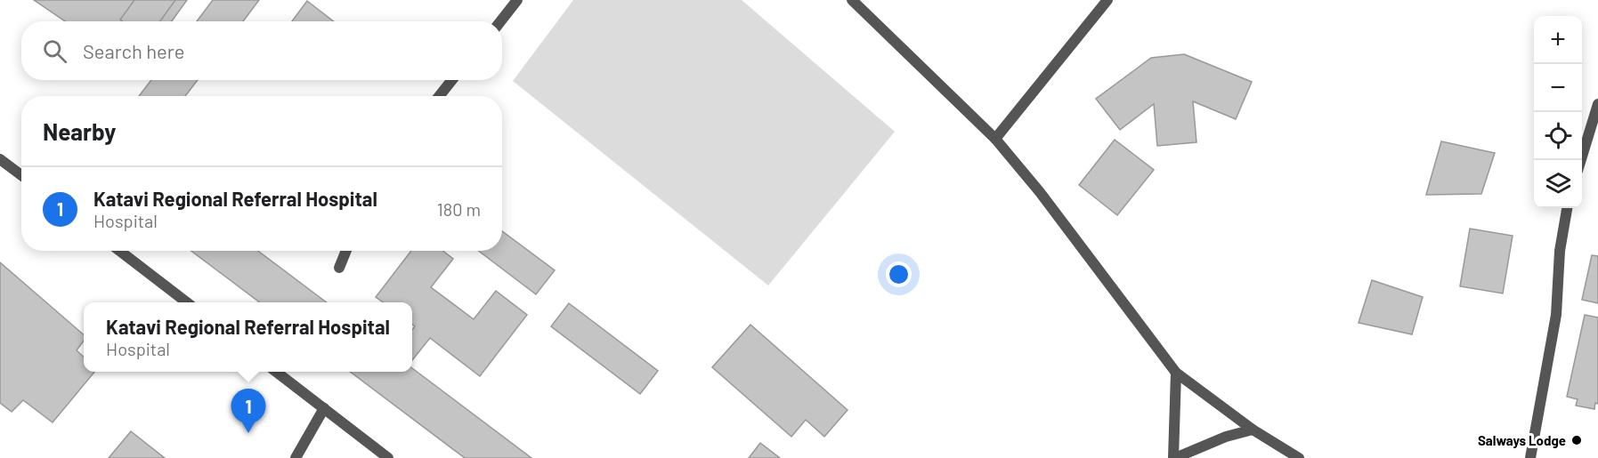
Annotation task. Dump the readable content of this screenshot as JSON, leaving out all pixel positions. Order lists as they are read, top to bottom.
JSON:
{
  "places": ["Salways Lodge"],
  "page": {
    "map_buttons": ["+", "−"],
    "search": "Search here",
    "heading": "Nearby",
    "list": [
      {
        "mark": "1",
        "name": "Katavi Regional Referral Hospital",
        "note": "Hospital",
        "value": "180 m"
      }
    ],
    "popup": ["Katavi Regional Referral Hospital", "Hospital"],
    "pins": "1"
  }
}
